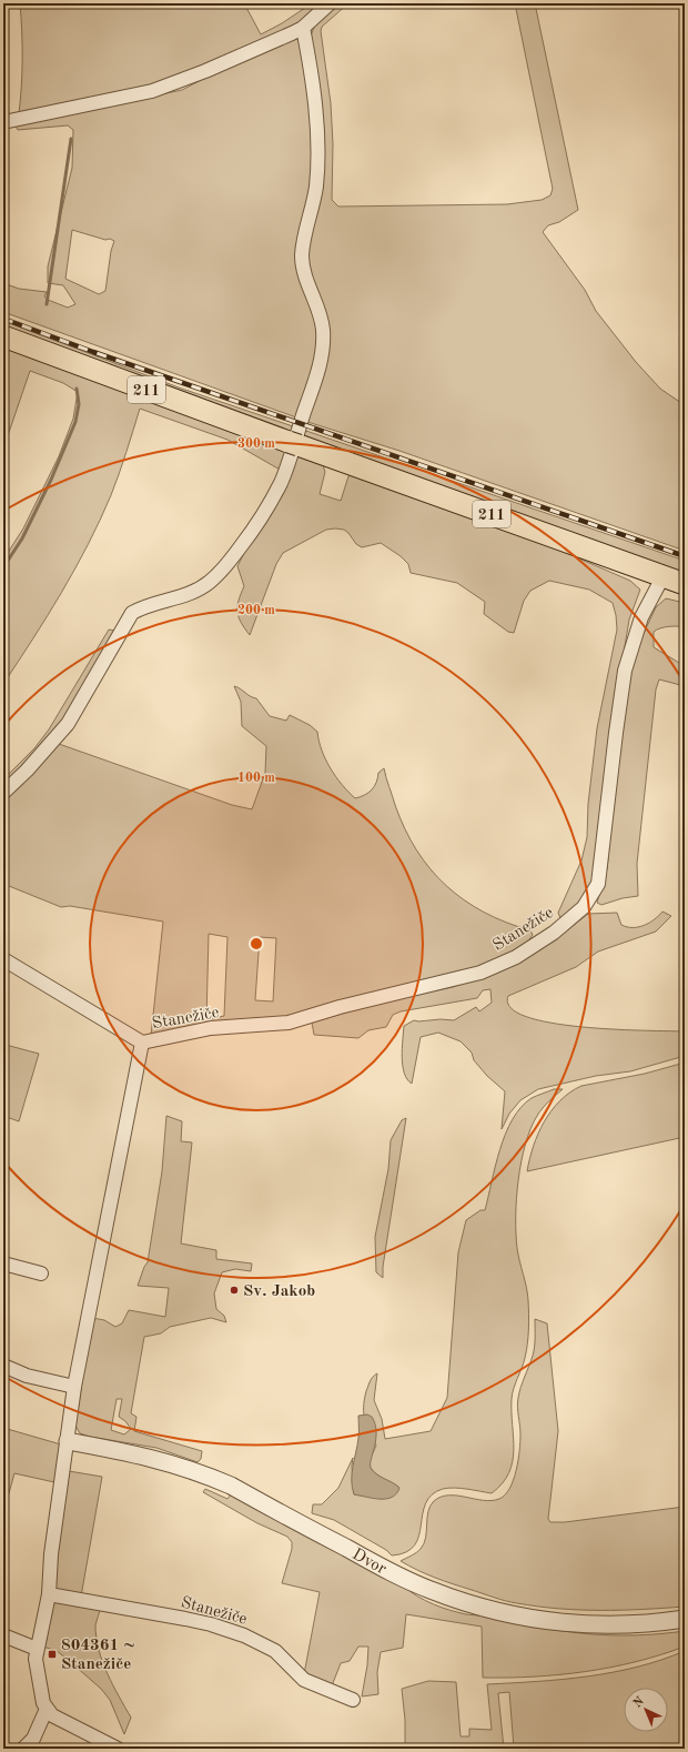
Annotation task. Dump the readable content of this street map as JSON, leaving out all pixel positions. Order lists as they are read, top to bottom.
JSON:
{
  "streets": {
    "main road": ["211"],
    "street": ["Stanežiče", "Dvor"]
  },
  "crossings": [
    ["211", "Stanežiče"],
    ["Stanežiče", "Dvor"]
  ],
  "places": {
    "other": ["Sv. Jakob"],
    "transit": ["804361 ~ Stanežiče"]
  },
  "north": "top left",
  "rings": ["300 m", "200 m", "100 m"]
}
